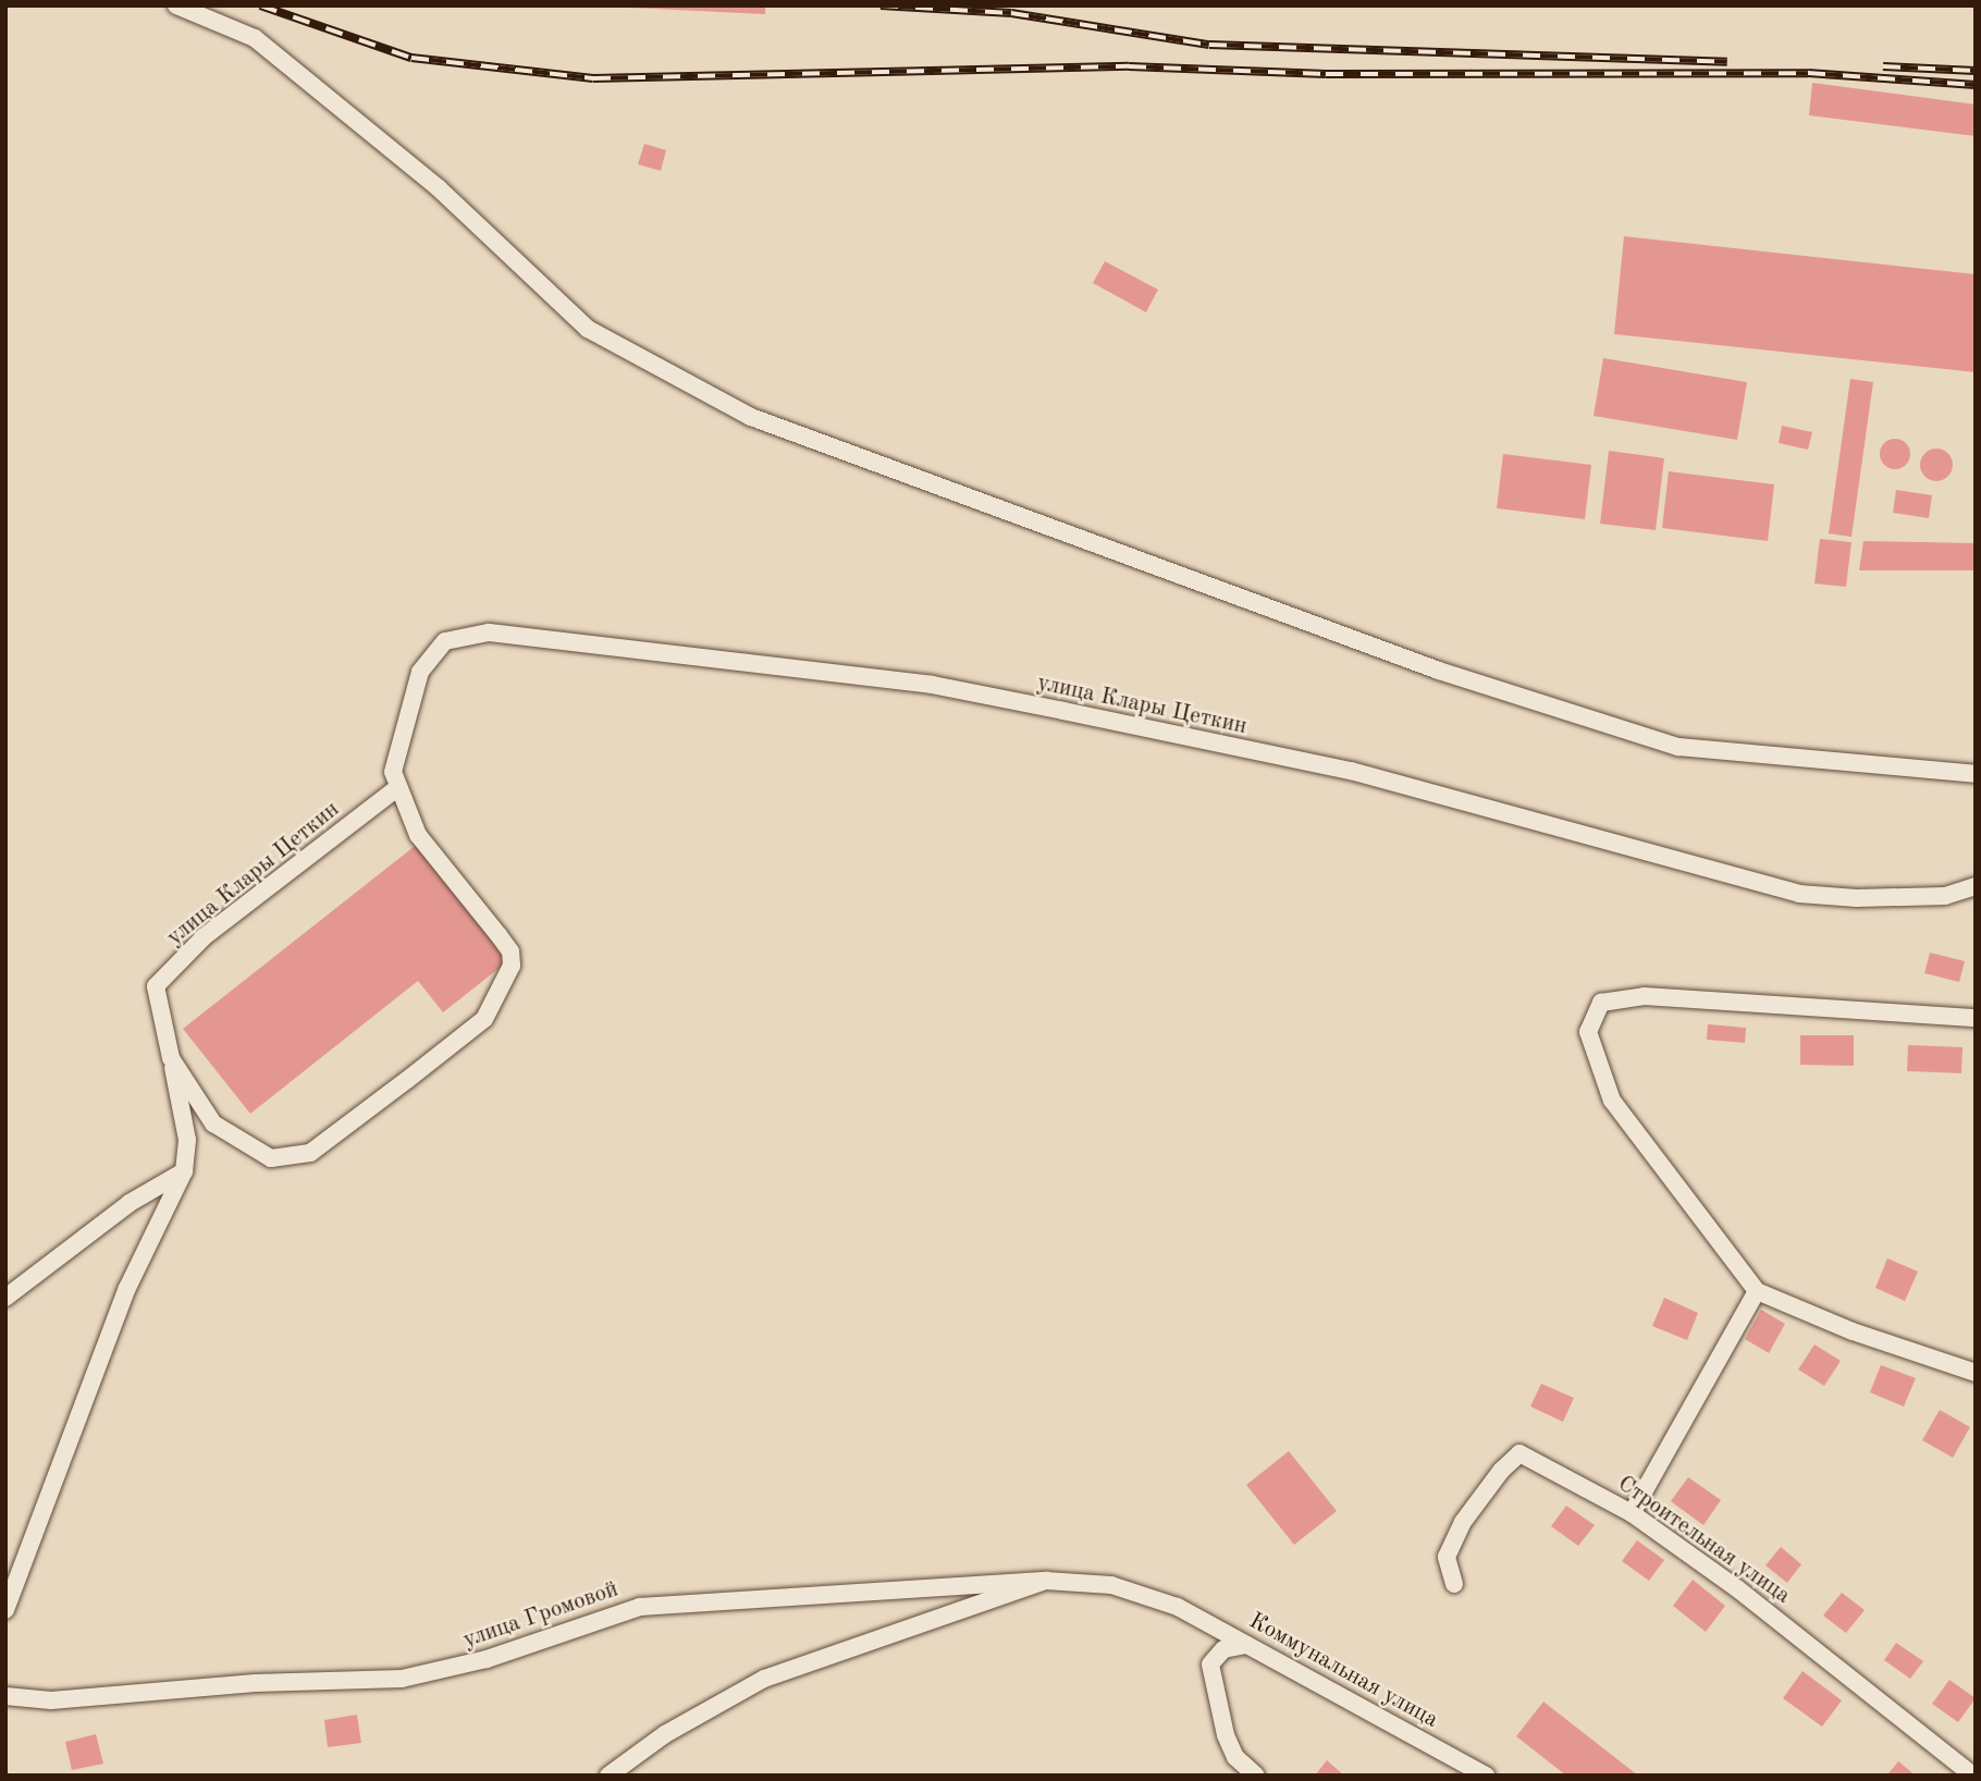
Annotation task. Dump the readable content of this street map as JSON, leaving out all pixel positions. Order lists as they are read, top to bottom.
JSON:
{
  "streets": {
    "street": [
      "улица Клары Цеткин",
      "Строительная улица",
      "улица Громовой",
      "Коммунальная улица"
    ]
  },
  "crossings": [
    ["улица Громовой", "Коммунальная улица"]
  ]
}
